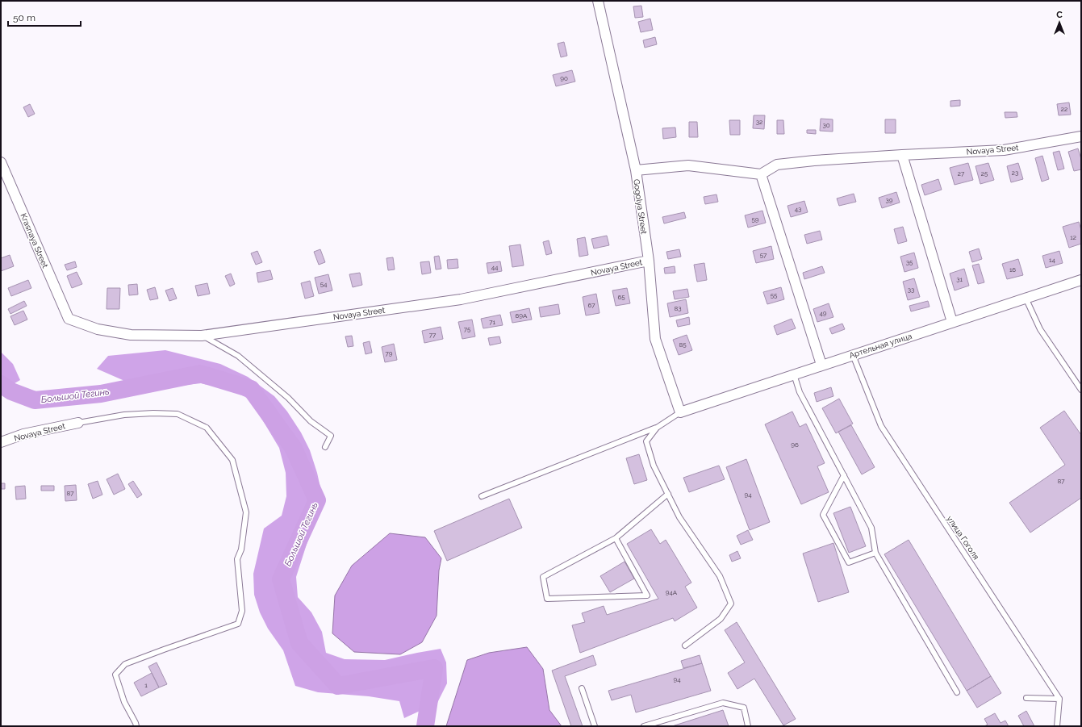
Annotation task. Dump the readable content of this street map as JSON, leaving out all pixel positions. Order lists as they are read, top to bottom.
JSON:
{
  "streets": {
    "street": [
      "Novaya Street",
      "Gogolya Street",
      "Krasnaya Street",
      "Артельная улица"
    ],
    "lane": ["улица Гоголя"]
  },
  "crossings": [
    ["Novaya Street", "Gogolya Street"],
    ["Novaya Street", "Krasnaya Street"],
    ["Gogolya Street", "Артельная улица"],
    ["Артельная улица", "улица Гоголя"]
  ],
  "water": ["Большой Тегинь"],
  "house_numbers": [
    "90",
    "22",
    "32",
    "30",
    "23",
    "27",
    "25",
    "39",
    "43",
    "59",
    "12",
    "57",
    "14",
    "35",
    "44",
    "16",
    "31",
    "54",
    "33",
    "55",
    "65",
    "67",
    "83",
    "49",
    "69А",
    "71",
    "75",
    "77",
    "85",
    "79",
    "96",
    "87",
    "87",
    "94",
    "94А",
    "94",
    "1"
  ],
  "scale_bar": "50 m",
  "north": "top"
}
